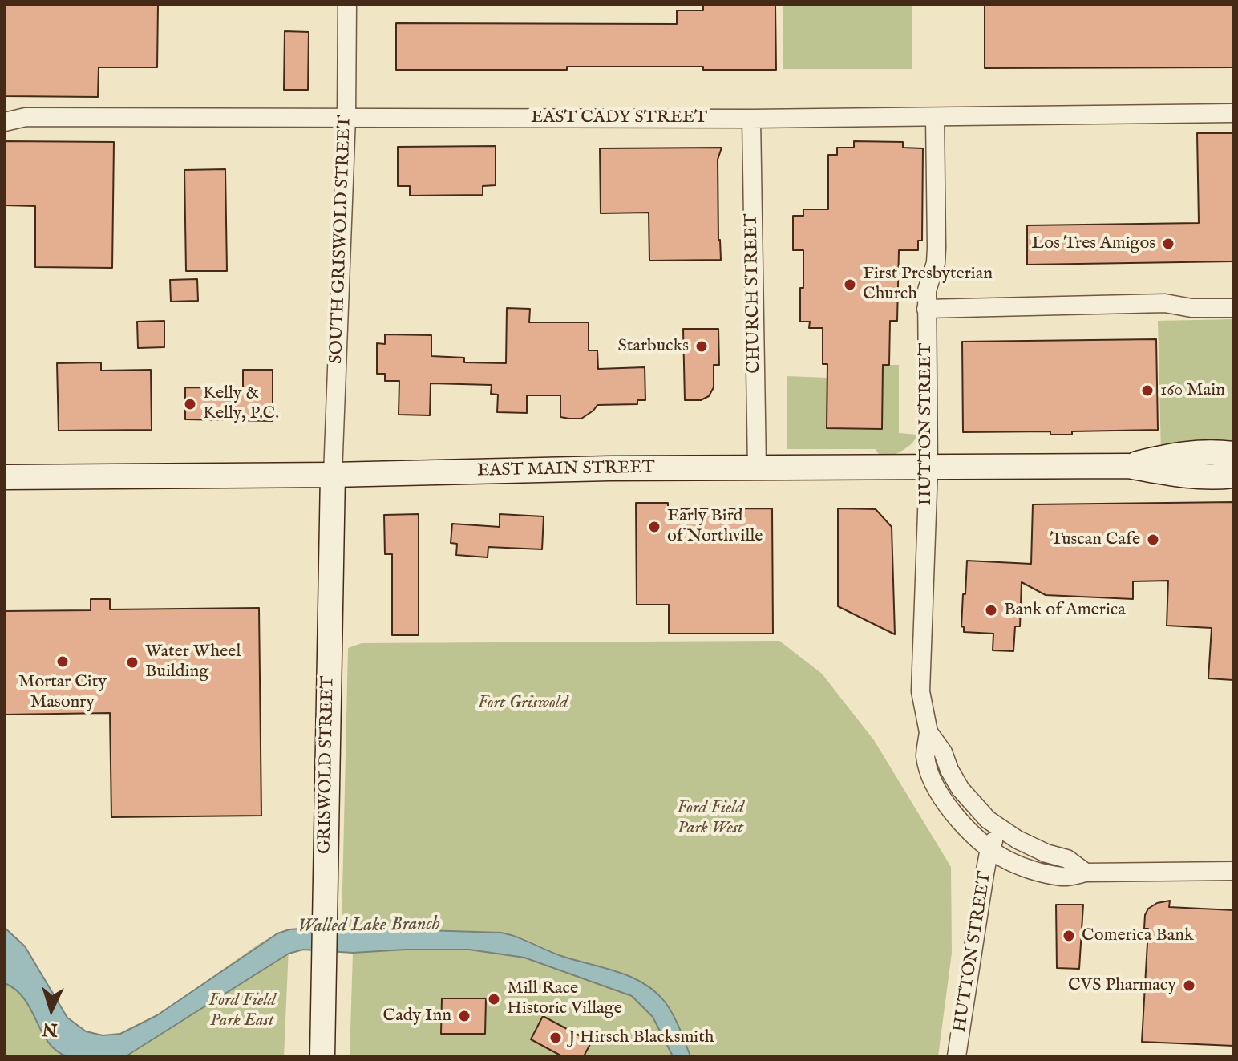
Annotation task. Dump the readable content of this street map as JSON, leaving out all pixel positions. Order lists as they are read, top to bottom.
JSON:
{
  "streets": {
    "street": [
      "EAST CADY STREET",
      "SOUTH GRISWOLD STREET",
      "CHURCH STREET",
      "HUTTON STREET",
      "EAST MAIN STREET",
      "GRISWOLD STREET"
    ]
  },
  "crossings": [
    ["EAST CADY STREET", "SOUTH GRISWOLD STREET"],
    ["EAST CADY STREET", "CHURCH STREET"],
    ["EAST CADY STREET", "HUTTON STREET"],
    ["SOUTH GRISWOLD STREET", "EAST MAIN STREET"],
    ["SOUTH GRISWOLD STREET", "GRISWOLD STREET"],
    ["CHURCH STREET", "EAST MAIN STREET"],
    ["HUTTON STREET", "EAST MAIN STREET"],
    ["EAST MAIN STREET", "GRISWOLD STREET"]
  ],
  "water": ["Walled Lake Branch"],
  "parks": ["Fort Griswold", "Ford Field Park West", "Ford Field Park East"],
  "places": [
    "Los Tres Amigos",
    "First Presbyterian Church",
    "Starbucks",
    "160 Main",
    "Kelly & Kelly, P.C.",
    "Early Bird of Northville",
    "Tuscan Cafe",
    "Bank of America",
    "Mortar City Masonry",
    "Water Wheel Building",
    "Comerica Bank",
    "CVS Pharmacy",
    "Mill Race Historic Village",
    "Cady Inn",
    "J Hirsch Blacksmith"
  ],
  "north": "bottom"
}
